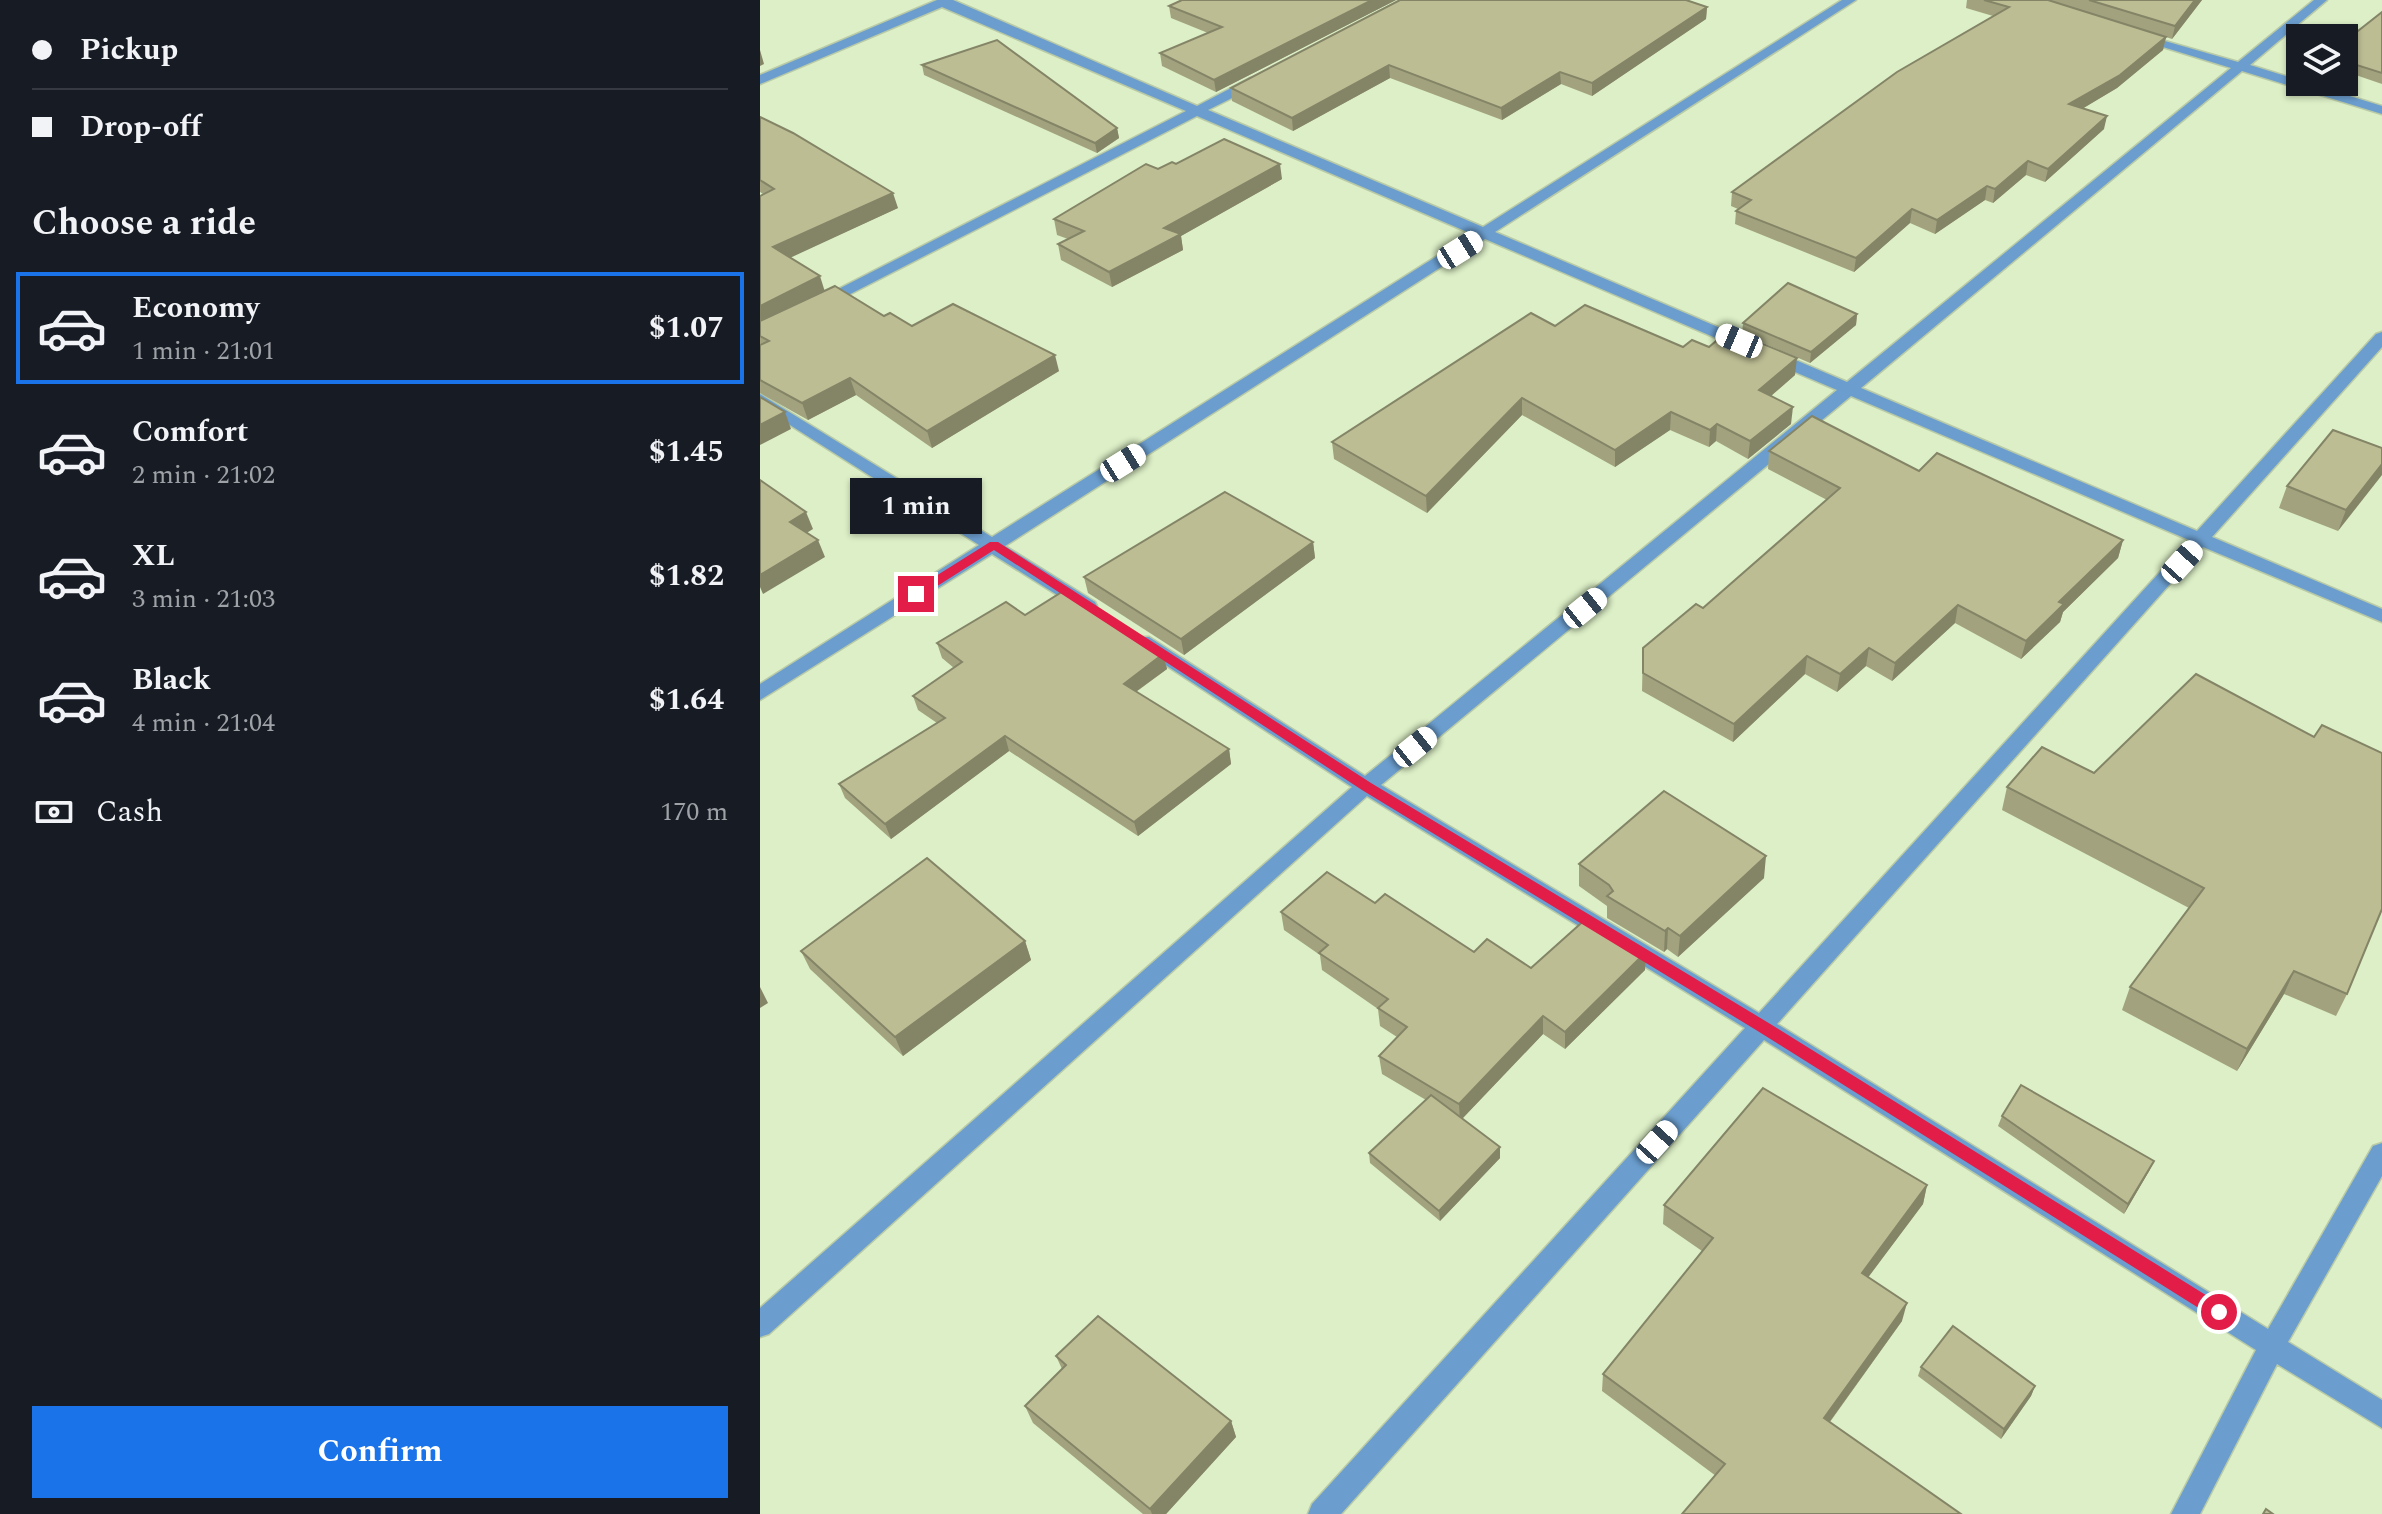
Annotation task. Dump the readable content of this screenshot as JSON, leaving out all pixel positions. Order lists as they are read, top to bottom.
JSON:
{
  "page": {
    "banner": ["Pickup", "Drop-off"],
    "heading": "Choose a ride",
    "list": [
      {
        "name": "Economy",
        "note": "1 min · 21:01",
        "value": "$1.07"
      },
      {
        "name": "Comfort",
        "note": "2 min · 21:02",
        "value": "$1.45"
      },
      {
        "name": "XL",
        "note": "3 min · 21:03",
        "value": "$1.82"
      },
      {
        "name": "Black",
        "note": "4 min · 21:04",
        "value": "$1.64"
      }
    ],
    "bubble": "1 min",
    "pay": ["Cash", "170 m"],
    "buttons": "Confirm"
  }
}
